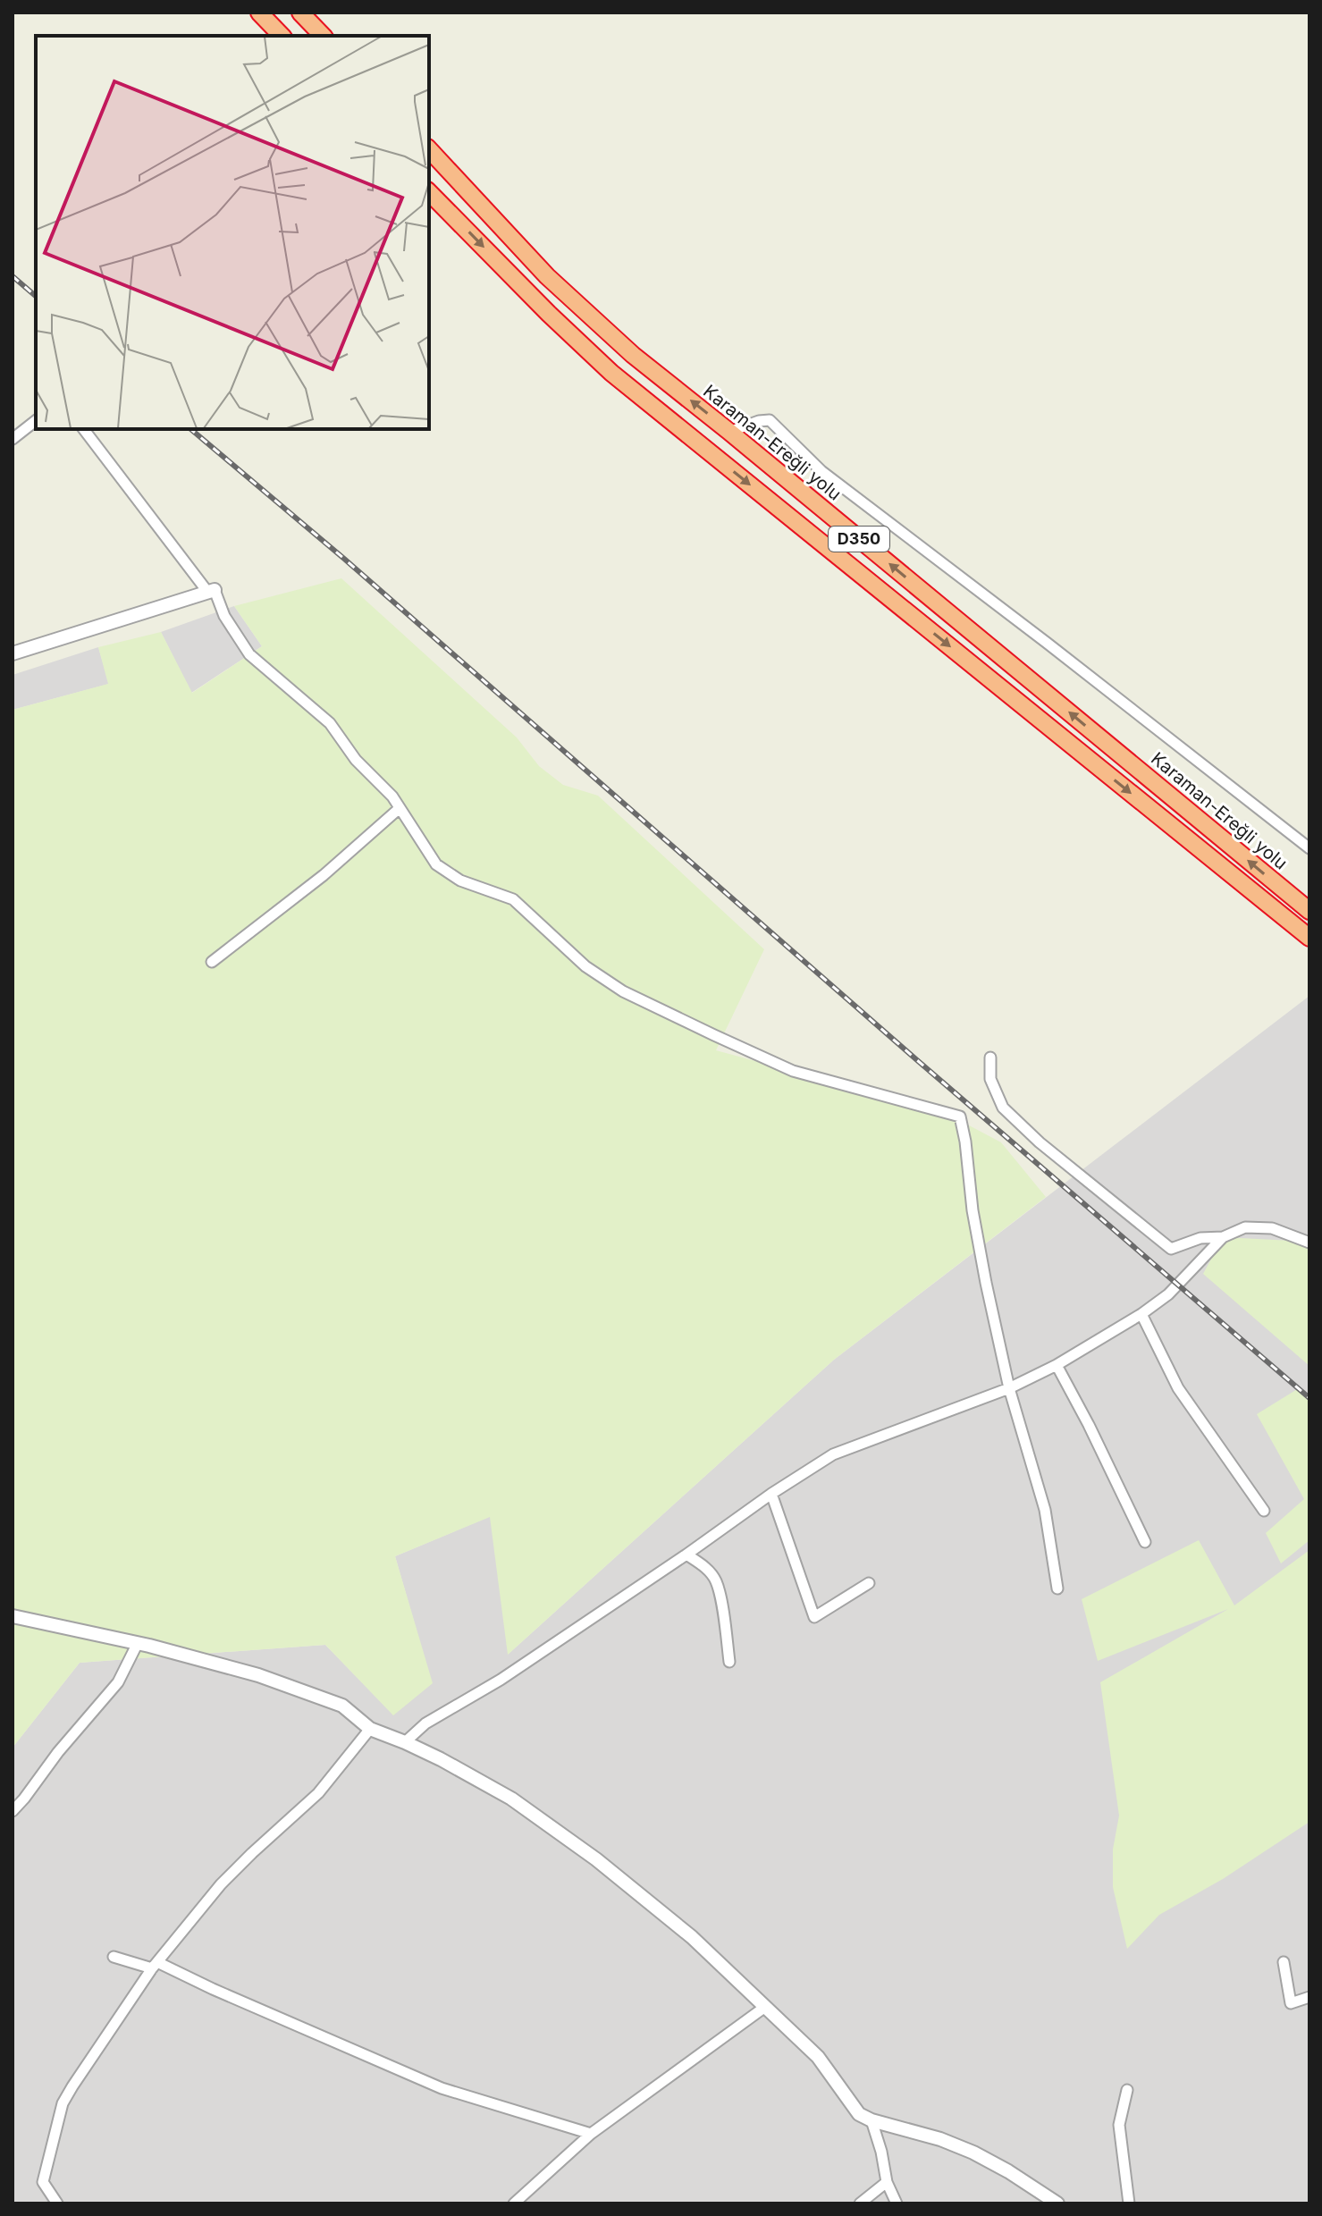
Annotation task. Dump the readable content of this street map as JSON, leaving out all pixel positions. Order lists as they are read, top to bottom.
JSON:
{
  "streets": {
    "highway": ["Karaman-Ereğli yolu", "D350"]
  }
}
